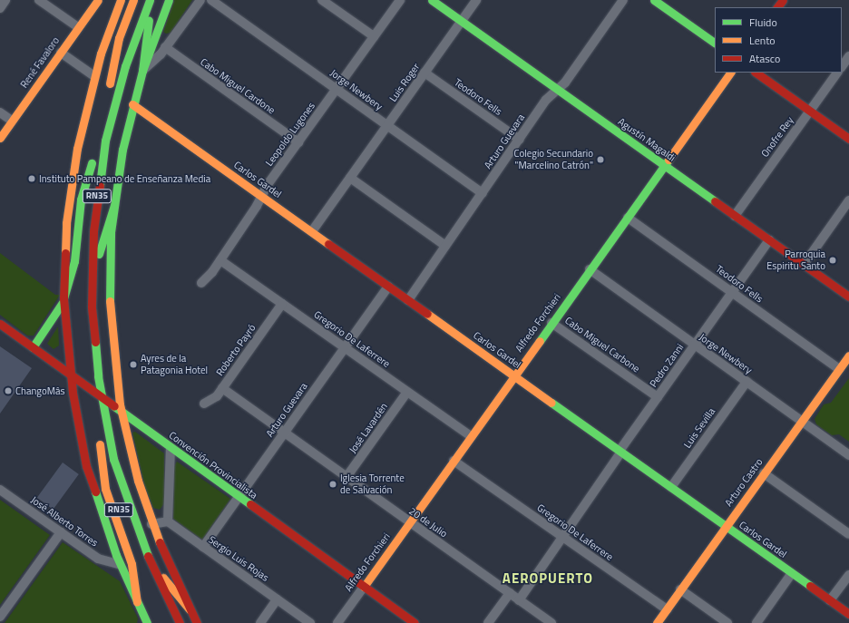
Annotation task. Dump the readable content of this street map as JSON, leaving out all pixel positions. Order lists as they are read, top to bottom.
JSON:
{
  "streets": {
    "main road": [
      "René Favaloro",
      "Agustín Magaldi",
      "Carlos Gardel",
      "RN35",
      "Alfredo Forchieri",
      "Convención Provincialista",
      "Arturo Castro"
    ],
    "street": [
      "Luis Roger",
      "Cabo Miguel Cardone",
      "Jorge Newbery",
      "Teodoro Fells",
      "Leopoldo Lugones",
      "Onofre Rey",
      "Arturo Guevara",
      "Gregorio De Laferrere",
      "Cabo Miguel Carbone",
      "Roberto Payró",
      "Pedro Zanni",
      "José Lavardén",
      "Luis Sevilla",
      "José Alberto Torres",
      "20 de Julio",
      "Sergio Luis Rojas"
    ]
  },
  "crossings": [
    ["Luis Roger", "Jorge Newbery"],
    ["Luis Roger", "Teodoro Fells"],
    ["Luis Roger", "Agustín Magaldi"],
    ["Luis Roger", "Carlos Gardel"],
    ["Cabo Miguel Cardone", "Leopoldo Lugones"],
    ["Jorge Newbery", "Leopoldo Lugones"],
    ["Jorge Newbery", "Arturo Guevara"],
    ["Jorge Newbery", "Alfredo Forchieri"],
    ["Jorge Newbery", "Pedro Zanni"],
    ["Jorge Newbery", "Luis Sevilla"],
    ["Jorge Newbery", "Arturo Castro"],
    ["Teodoro Fells", "Arturo Guevara"],
    ["Teodoro Fells", "Alfredo Forchieri"],
    ["Teodoro Fells", "Pedro Zanni"],
    ["Teodoro Fells", "Arturo Castro"],
    ["Leopoldo Lugones", "Carlos Gardel"],
    ["Leopoldo Lugones", "Gregorio De Laferrere"],
    ["Onofre Rey", "Agustín Magaldi"],
    ["Agustín Magaldi", "Arturo Guevara"],
    ["Agustín Magaldi", "Alfredo Forchieri"],
    ["Agustín Magaldi", "Pedro Zanni"],
    ["Arturo Guevara", "Carlos Gardel"],
    ["Arturo Guevara", "Gregorio De Laferrere"],
    ["Arturo Guevara", "Convención Provincialista"],
    ["Arturo Guevara", "20 de Julio"],
    ["Arturo Guevara", "Sergio Luis Rojas"],
    ["Carlos Gardel", "Alfredo Forchieri"],
    ["Carlos Gardel", "Pedro Zanni"],
    ["Carlos Gardel", "Luis Sevilla"],
    ["Carlos Gardel", "Arturo Castro"],
    ["RN35", "Convención Provincialista"],
    ["Alfredo Forchieri", "Gregorio De Laferrere"],
    ["Alfredo Forchieri", "Cabo Miguel Carbone"],
    ["Alfredo Forchieri", "Convención Provincialista"],
    ["Alfredo Forchieri", "20 de Julio"],
    ["Gregorio De Laferrere", "Roberto Payró"],
    ["Gregorio De Laferrere", "Pedro Zanni"],
    ["Gregorio De Laferrere", "José Lavardén"],
    ["Gregorio De Laferrere", "Arturo Castro"],
    ["Cabo Miguel Carbone", "Pedro Zanni"],
    ["Roberto Payró", "20 de Julio"],
    ["Pedro Zanni", "20 de Julio"],
    ["José Lavardén", "20 de Julio"]
  ],
  "districts": ["AEROPUERTO"],
  "places": [
    "Colegio Secundario \"Marcelino Catrón\"",
    "Instituto Pampeano de Enseñanza Media",
    "Parroquia Espiritu Santo",
    "Ayres de la Patagonia Hotel",
    "ChangoMâs",
    "Iglesia Torrente de Salvación"
  ],
  "legend": ["Fluido", "Lento", "Atasco"]
}
